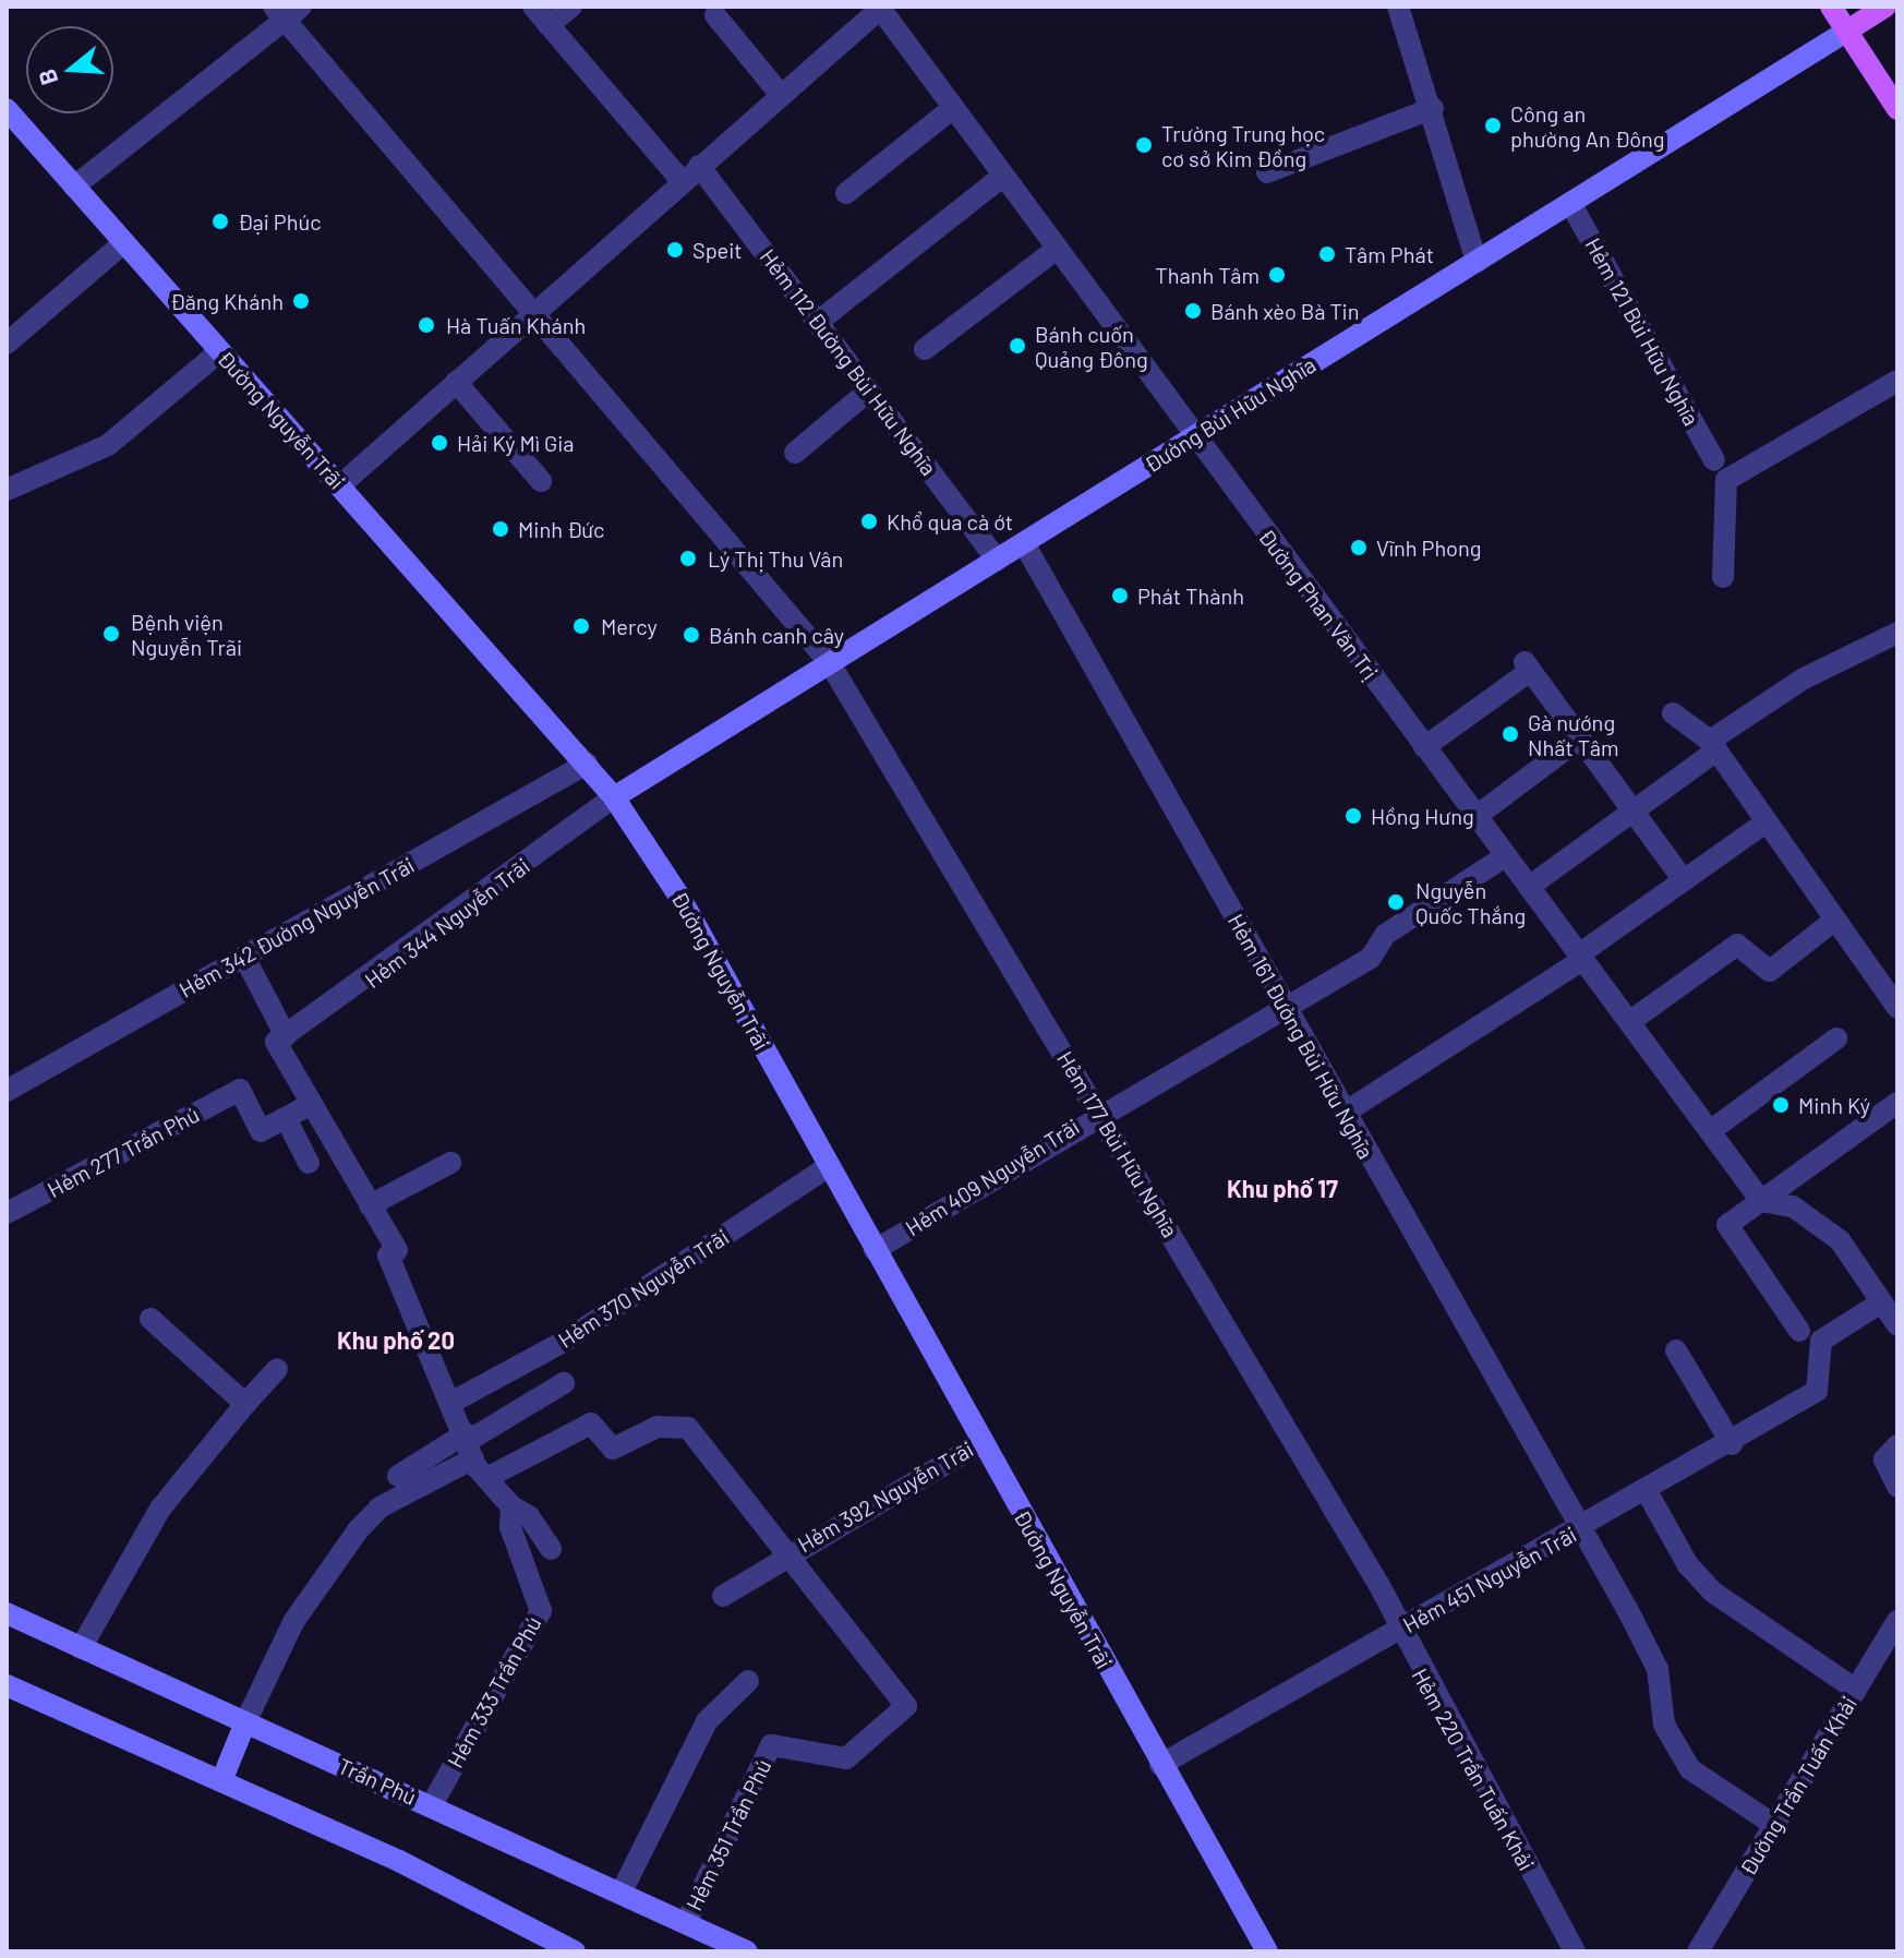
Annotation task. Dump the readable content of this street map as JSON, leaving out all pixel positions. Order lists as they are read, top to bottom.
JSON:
{
  "streets": {
    "main road": ["Đường Bùi Hữu Nghĩa", "Đường Nguyễn Trãi", "Trần Phú"],
    "street": [
      "Hẻm 121 Bùi Hữu Nghĩa",
      "Hẻm 112 Đường Bùi Hữu Nghĩa",
      "Đường Phan Văn Trị",
      "Hẻm 344 Nguyễn Trãi",
      "Hẻm 342 Đường Nguyễn Trãi",
      "Hẻm 161 Đường Bùi Hữu Nghĩa",
      "Hẻm 177 Bùi Hữu Nghĩa",
      "Hẻm 277 Trần Phú",
      "Hẻm 409 Nguyễn Trãi",
      "Hẻm 370 Nguyễn Trãi",
      "Hẻm 392 Nguyễn Trãi",
      "Hẻm 451 Nguyễn Trãi",
      "Hẻm 333 Trần Phú",
      "Hẻm 220 Trần Tuấn Khải",
      "Đường Trần Tuấn Khải",
      "Hẻm 351 Trần Phú"
    ]
  },
  "crossings": [
    ["Hẻm 121 Bùi Hữu Nghĩa", "Đường Bùi Hữu Nghĩa"],
    ["Hẻm 112 Đường Bùi Hữu Nghĩa", "Đường Bùi Hữu Nghĩa"],
    ["Đường Bùi Hữu Nghĩa", "Đường Nguyễn Trãi"],
    ["Đường Bùi Hữu Nghĩa", "Đường Phan Văn Trị"],
    ["Đường Bùi Hữu Nghĩa", "Hẻm 344 Nguyễn Trãi"],
    ["Đường Bùi Hữu Nghĩa", "Hẻm 161 Đường Bùi Hữu Nghĩa"],
    ["Đường Bùi Hữu Nghĩa", "Hẻm 177 Bùi Hữu Nghĩa"],
    ["Đường Nguyễn Trãi", "Hẻm 344 Nguyễn Trãi"],
    ["Đường Nguyễn Trãi", "Hẻm 342 Đường Nguyễn Trãi"],
    ["Đường Nguyễn Trãi", "Hẻm 409 Nguyễn Trãi"],
    ["Đường Nguyễn Trãi", "Hẻm 370 Nguyễn Trãi"],
    ["Đường Nguyễn Trãi", "Hẻm 392 Nguyễn Trãi"],
    ["Đường Nguyễn Trãi", "Hẻm 451 Nguyễn Trãi"],
    ["Đường Phan Văn Trị", "Hẻm 409 Nguyễn Trãi"],
    ["Hẻm 161 Đường Bùi Hữu Nghĩa", "Hẻm 409 Nguyễn Trãi"],
    ["Hẻm 161 Đường Bùi Hữu Nghĩa", "Hẻm 451 Nguyễn Trãi"],
    ["Hẻm 161 Đường Bùi Hữu Nghĩa", "Đường Trần Tuấn Khải"],
    ["Hẻm 177 Bùi Hữu Nghĩa", "Hẻm 409 Nguyễn Trãi"],
    ["Hẻm 177 Bùi Hữu Nghĩa", "Hẻm 451 Nguyễn Trãi"],
    ["Hẻm 177 Bùi Hữu Nghĩa", "Hẻm 220 Trần Tuấn Khải"],
    ["Hẻm 392 Nguyễn Trãi", "Hẻm 351 Trần Phú"],
    ["Hẻm 451 Nguyễn Trãi", "Hẻm 220 Trần Tuấn Khải"],
    ["Hẻm 333 Trần Phú", "Trần Phú"],
    ["Trần Phú", "Hẻm 351 Trần Phú"]
  ],
  "districts": ["Khu phố 17", "Khu phố 20"],
  "places": [
    "Công an phường An Đông",
    "Trường Trung học cơ sở Kim Đồng",
    "Đại Phúc",
    "Speit",
    "Tâm Phát",
    "Thanh Tâm",
    "Đăng Khánh",
    "Bánh xèo Bà Tin",
    "Hà Tuấn Khánh",
    "Bánh cuốn Quảng Đông",
    "Hải Ký Mì Gia",
    "Khổ qua cà ớt",
    "Minh Đức",
    "Vĩnh Phong",
    "Lý Thị Thu Vân",
    "Phát Thành",
    "Mercy",
    "Bệnh viện Nguyễn Trãi",
    "Bánh canh cây",
    "Gà nướng Nhất Tâm",
    "Hồng Hưng",
    "Nguyễn Quốc Thắng",
    "Minh Ký"
  ],
  "north": "left"
}
